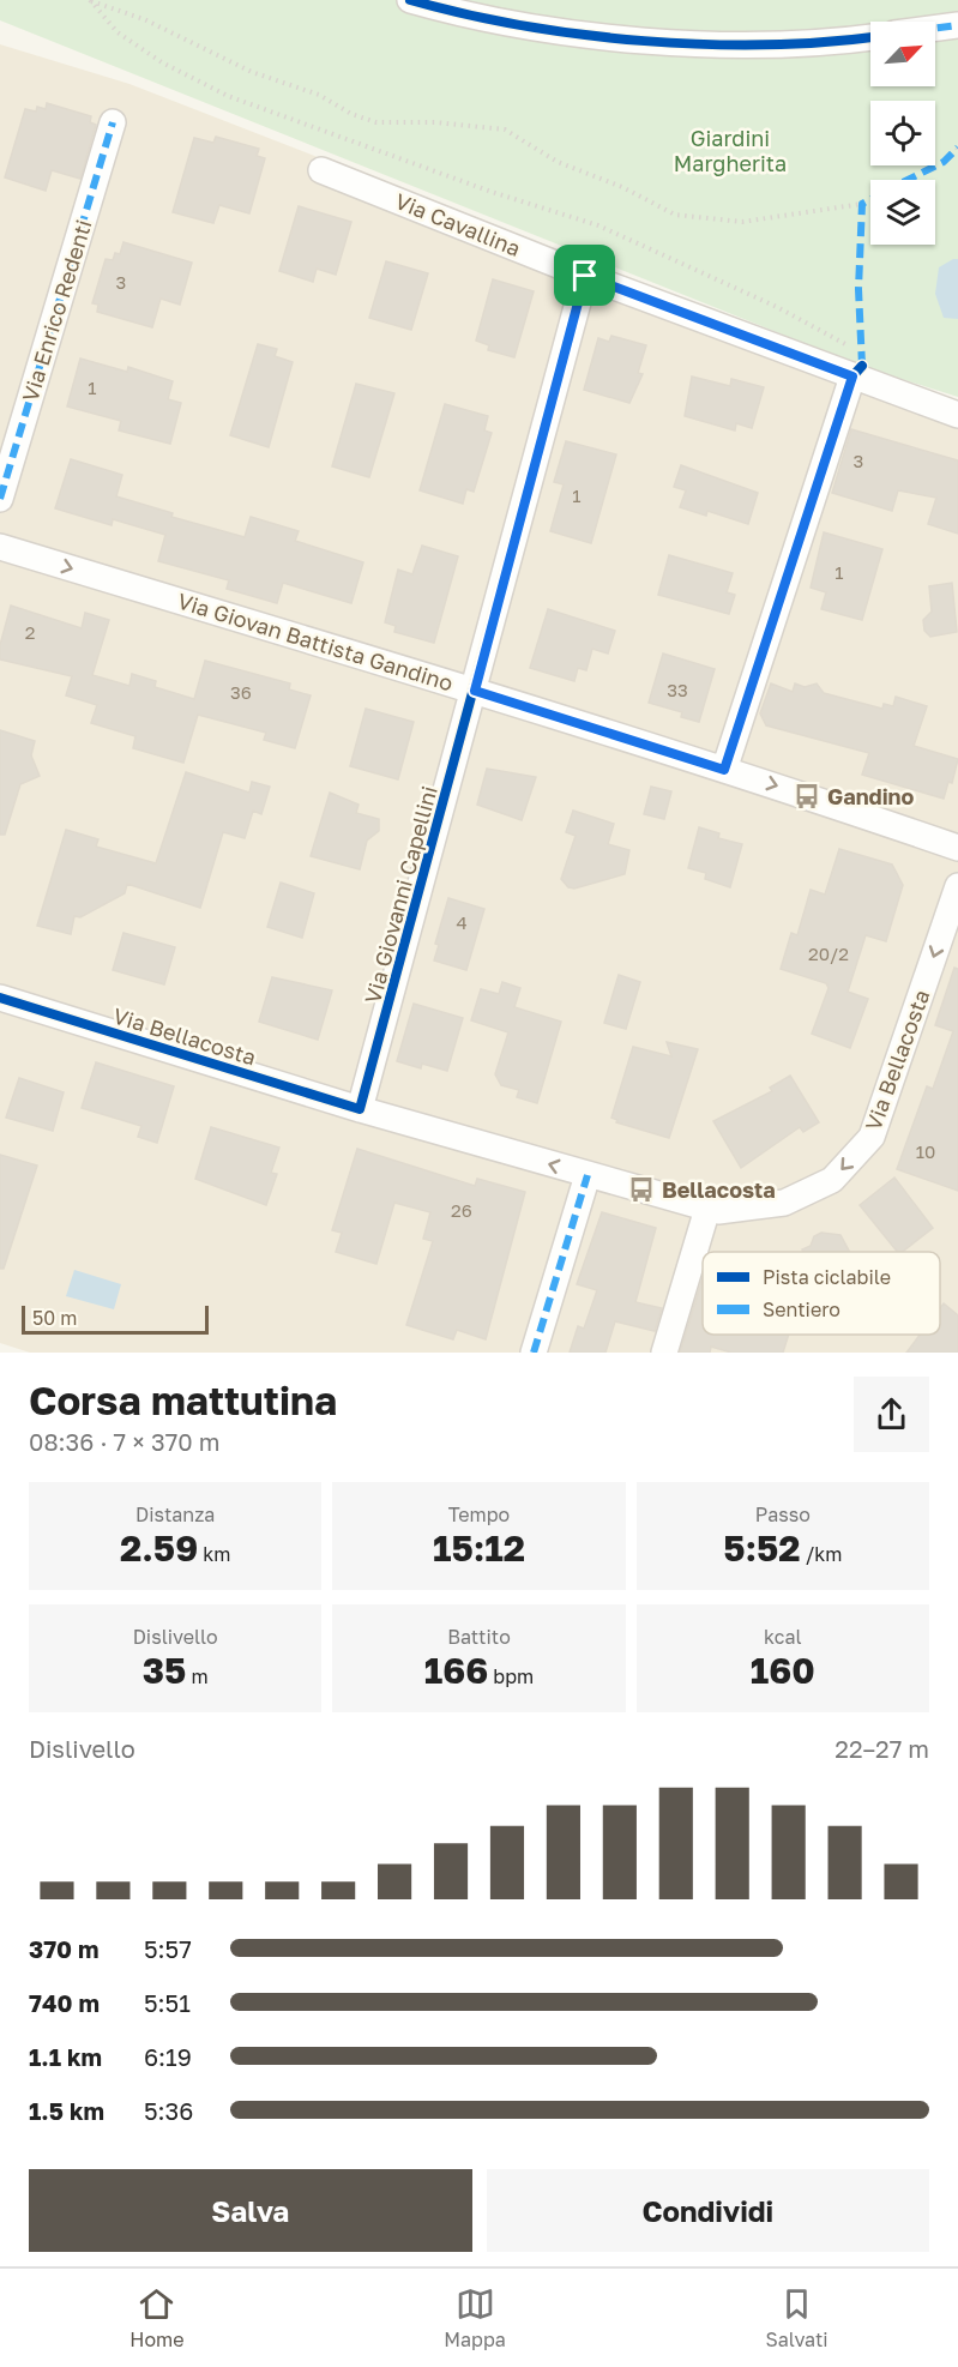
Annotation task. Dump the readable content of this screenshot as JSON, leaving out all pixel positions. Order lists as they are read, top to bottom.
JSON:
{
  "streets": {
    "street": [
      "Via Cavallina",
      "Via Enrico Redenti",
      "Via Giovan Battista Gandino",
      "Via Giovanni Capellini",
      "Via Bellacosta"
    ]
  },
  "crossings": [
    ["Via Cavallina", "Via Giovanni Capellini"],
    ["Via Giovan Battista Gandino", "Via Giovanni Capellini"],
    ["Via Giovanni Capellini", "Via Bellacosta"]
  ],
  "one_way": ["Via Giovan Battista Gandino"],
  "parks": ["Giardini Margherita"],
  "places": {
    "bus stop": ["Gandino", "Bellacosta"]
  },
  "house_numbers": [
    "3",
    "1",
    "3",
    "1",
    "1",
    "2",
    "33",
    "36",
    "4",
    "20/2",
    "10",
    "26"
  ],
  "legend": ["Pista ciclabile", "Sentiero"],
  "scale_bar": "50 m",
  "north": "top right",
  "page": {
    "scale": "50 m",
    "heading": ["Corsa mattutina", "08:36 · 7 × 370 m"],
    "stats": [
      ["Distanza", "2.59 km"],
      ["Tempo", "15:12"],
      ["Passo", "5:52 /km"],
      ["Dislivello", "35 m"],
      ["Battito", "166 bpm"],
      ["kcal", "160"]
    ],
    "chart": ["Dislivello", "22–27 m"],
    "list": [
      {
        "name": "370 m",
        "note": "5:57"
      },
      {
        "name": "740 m",
        "note": "5:51"
      },
      {
        "name": "1.1 km",
        "note": "6:19"
      },
      {
        "name": "1.5 km",
        "note": "5:36"
      }
    ],
    "buttons": ["Salva", "Condividi"],
    "tabs": ["Home", "Mappa", "Salvati"]
  }
}
